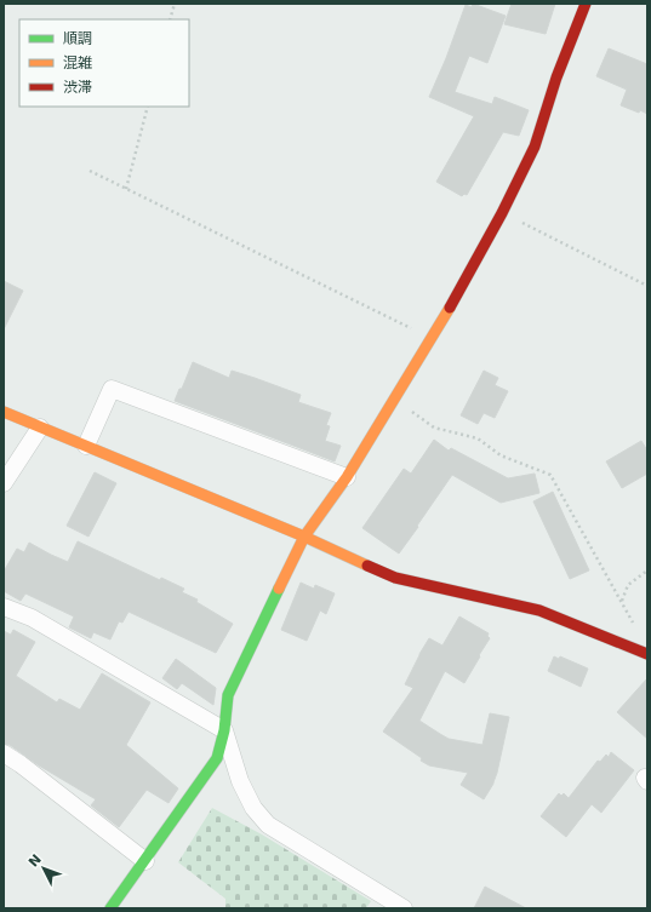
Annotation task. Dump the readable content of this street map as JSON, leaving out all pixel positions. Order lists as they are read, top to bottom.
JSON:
{
  "legend": ["順調", "混雑", "渋滞"],
  "north": "top left"
}
